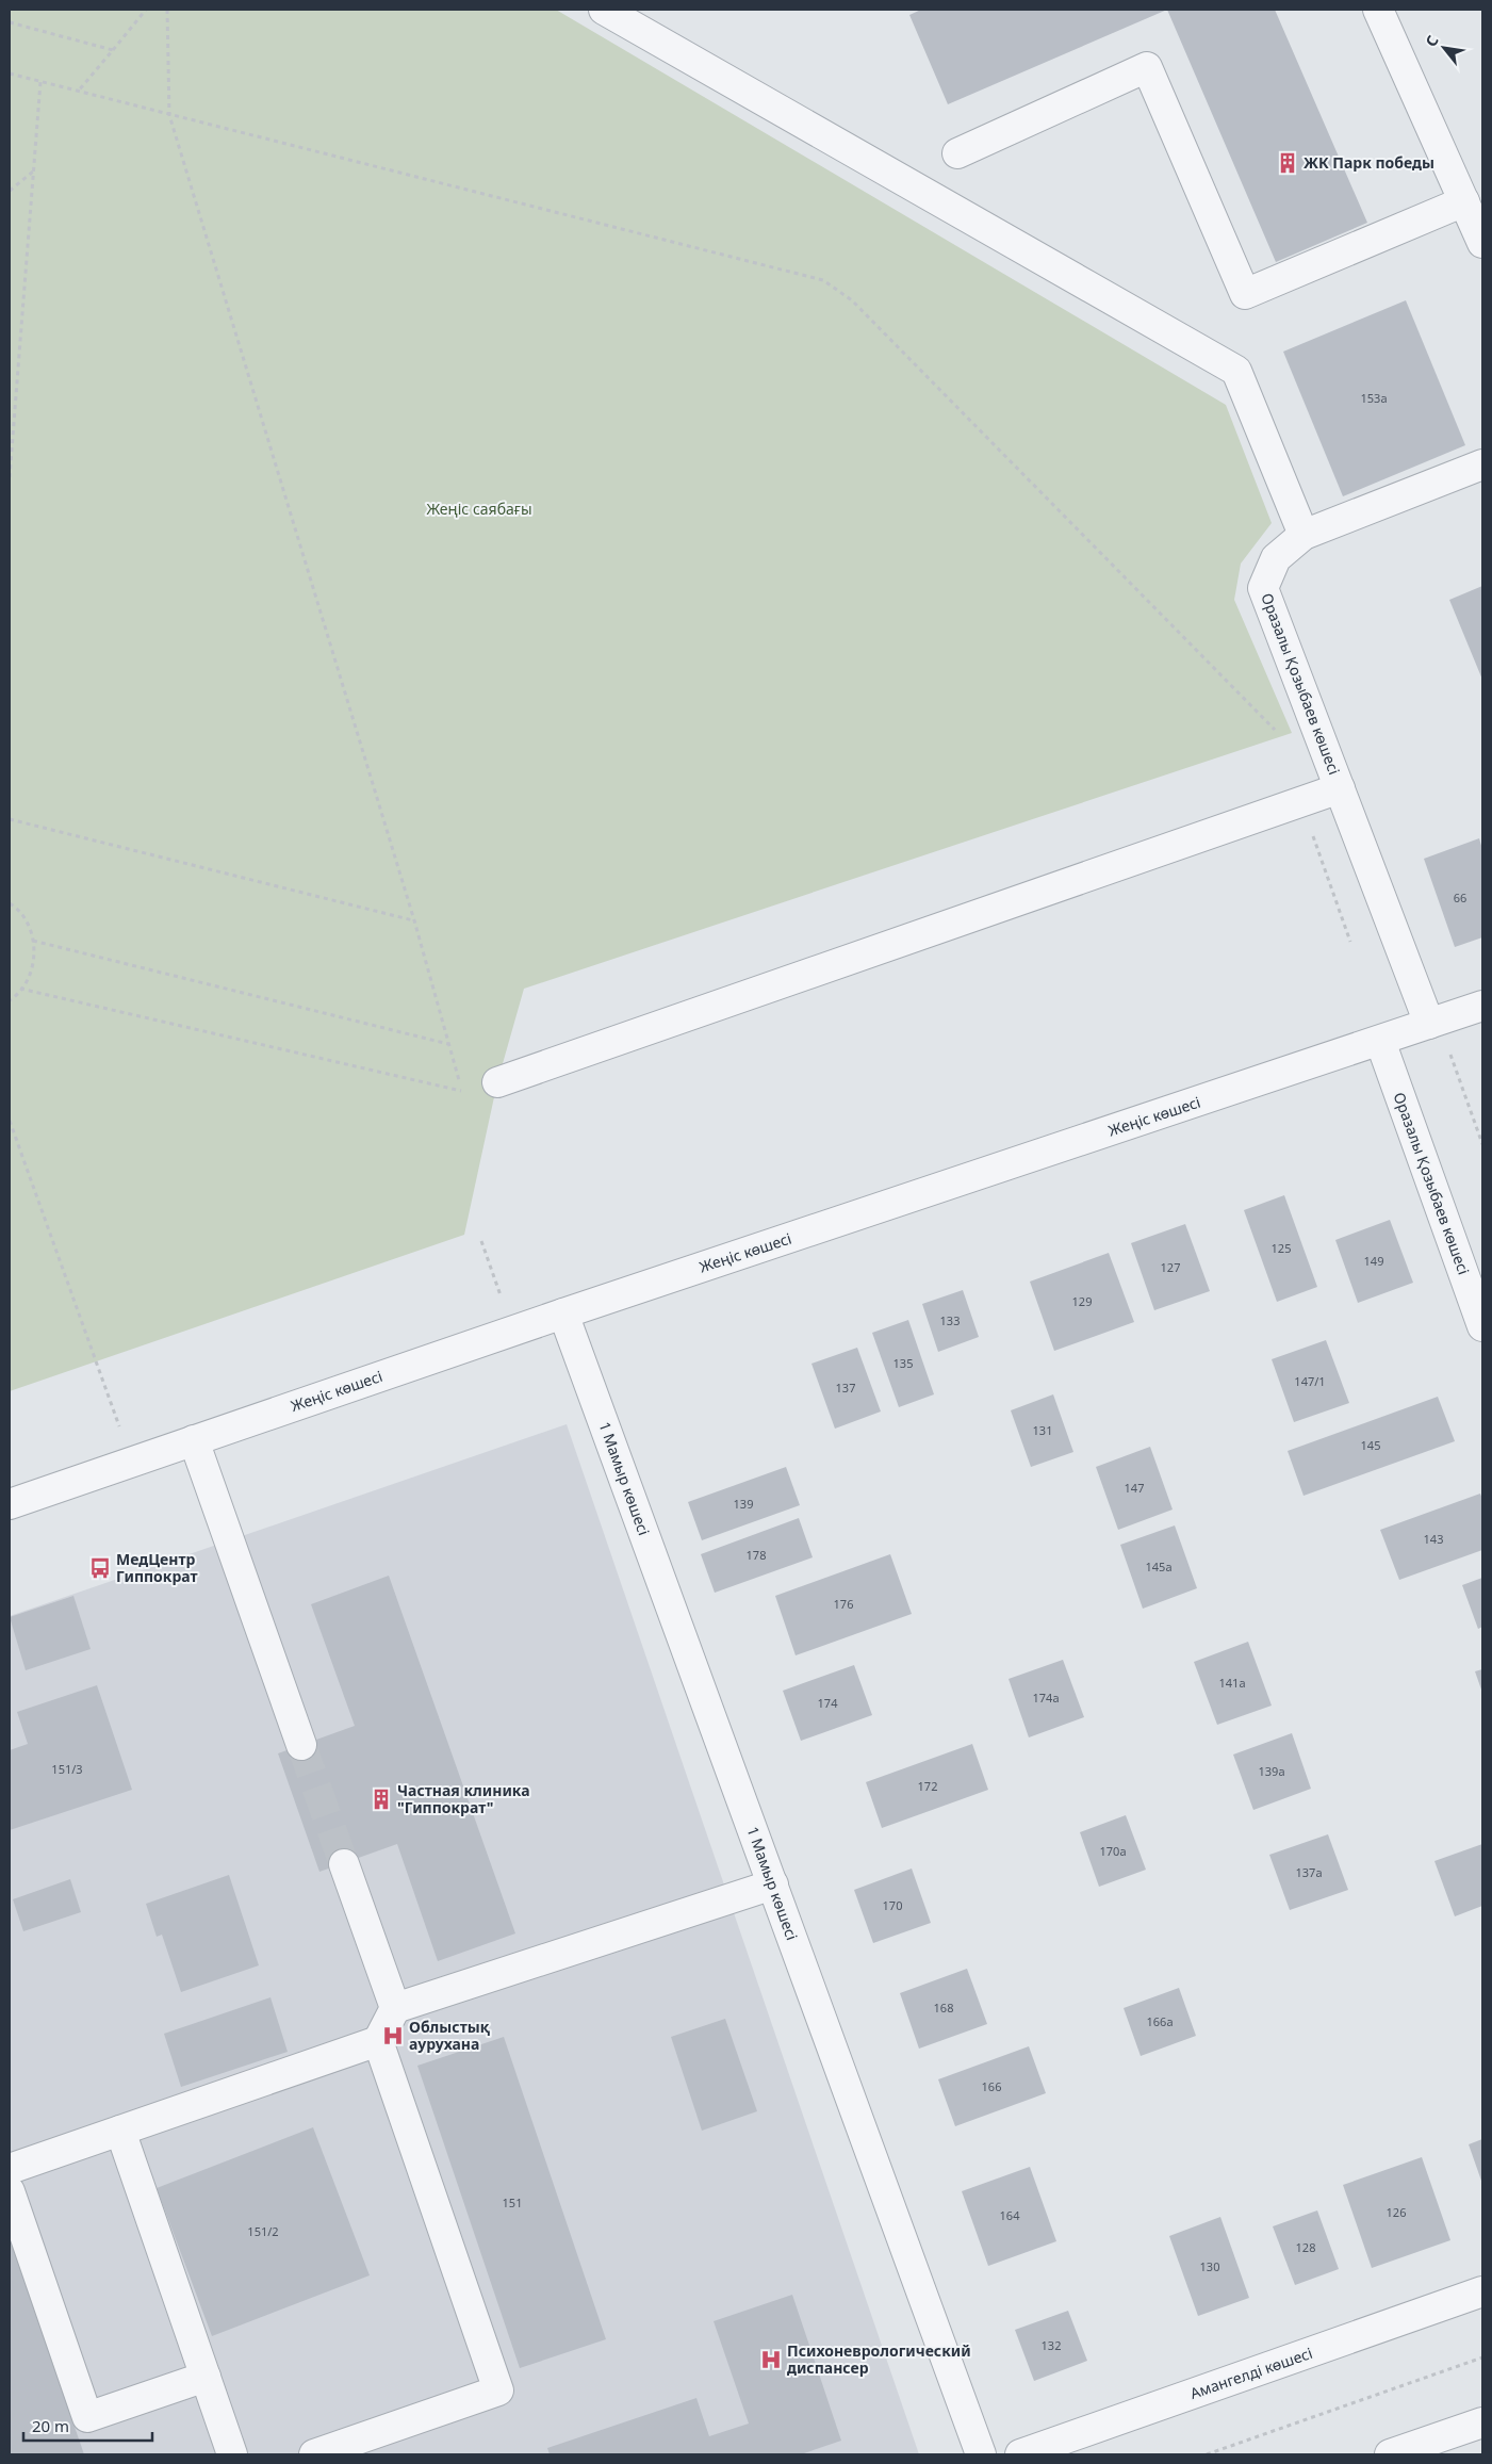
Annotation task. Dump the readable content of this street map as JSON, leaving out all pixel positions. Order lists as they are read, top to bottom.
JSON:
{
  "streets": {
    "street": [
      "Оразалы Қозыбаев көшесі",
      "Жеңіс көшесі",
      "1 Мамыр көшесі",
      "Амангелді көшесі"
    ]
  },
  "crossings": [
    ["Оразалы Қозыбаев көшесі", "Жеңіс көшесі"],
    ["Жеңіс көшесі", "1 Мамыр көшесі"]
  ],
  "parks": ["Жеңіс саябағы"],
  "places": {
    "building": ["ЖК Парк победы", "Частная клиника \"Гиппократ\""],
    "bus stop": ["МедЦентр Гиппократ"],
    "hospital": ["Облыстық аурухана", "Психоневрологический диспансер"]
  },
  "house_numbers": [
    "153а",
    "66",
    "125",
    "149",
    "127",
    "129",
    "133",
    "135",
    "147/1",
    "137",
    "131",
    "145",
    "147",
    "139",
    "143",
    "178",
    "145а",
    "176",
    "141а",
    "174а",
    "174",
    "151/3",
    "139а",
    "172",
    "170а",
    "137а",
    "170",
    "168",
    "166а",
    "166",
    "151",
    "126",
    "164",
    "151/2",
    "128",
    "130",
    "132"
  ],
  "scale_bar": "20 m",
  "north": "top left"
}
